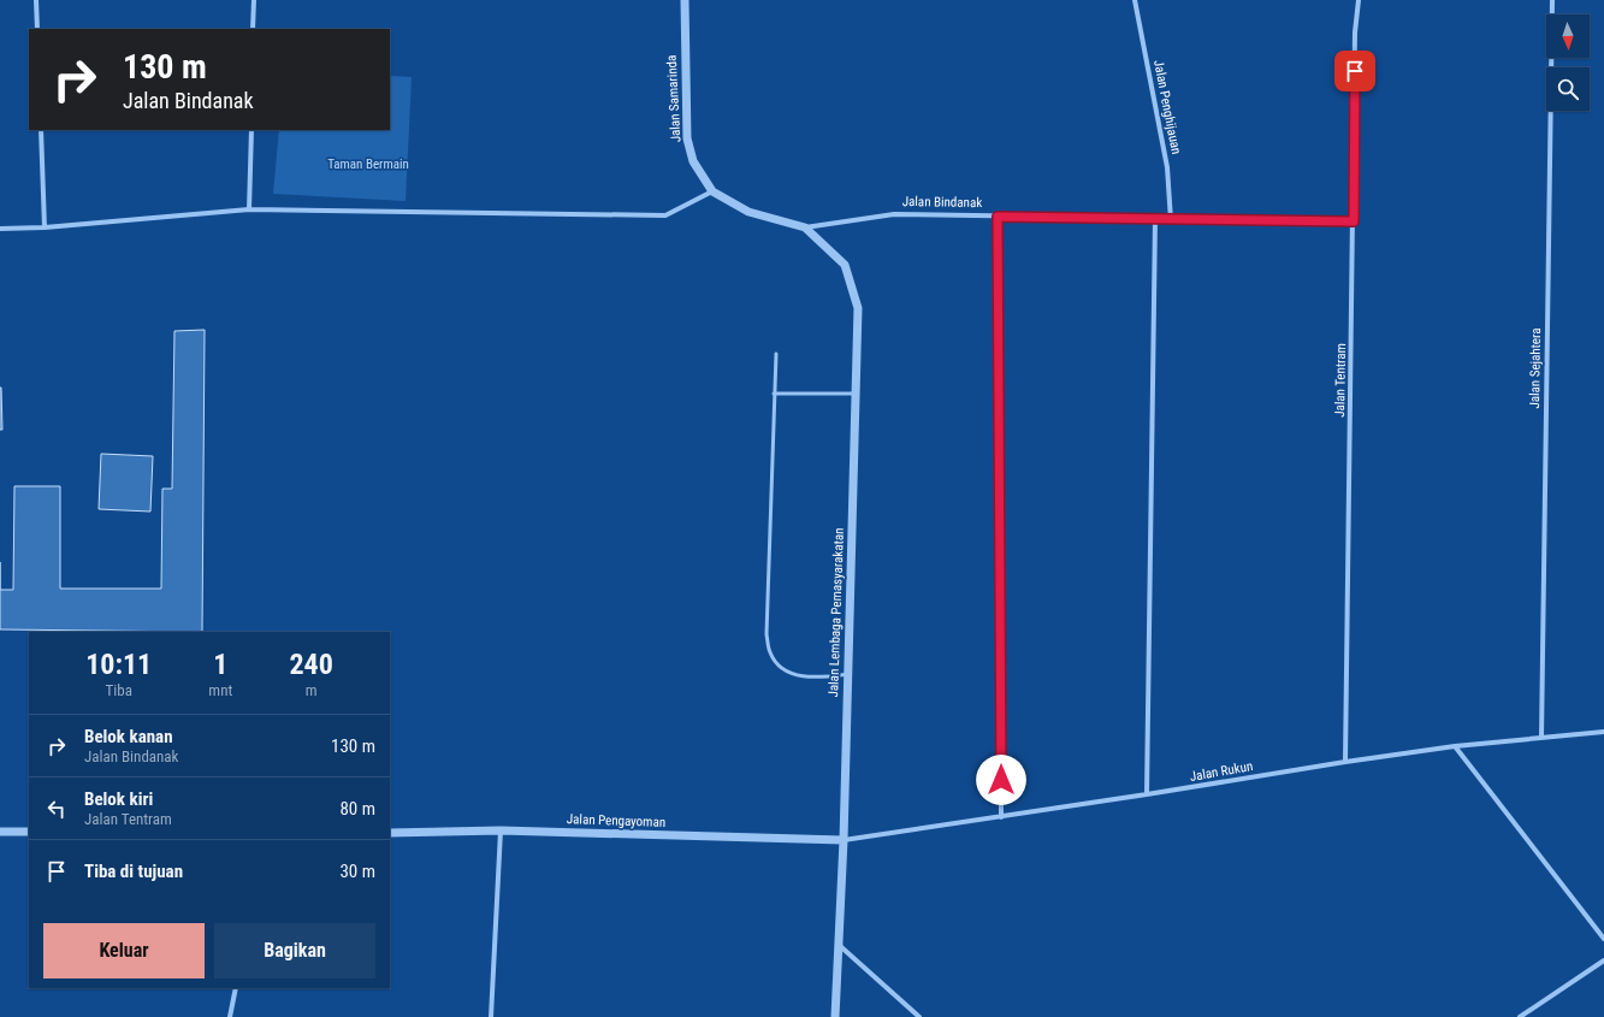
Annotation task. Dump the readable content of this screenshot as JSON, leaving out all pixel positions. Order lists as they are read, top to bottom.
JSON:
{
  "streets": {
    "street": [
      "Jalan Samarinda",
      "Jalan Penghijauan",
      "Jalan Bindanak",
      "Jalan Sejahtera",
      "Jalan Tentram",
      "Jalan Lembaga Pemasyarakatan",
      "Jalan Rukun",
      "Jalan Pengayoman"
    ]
  },
  "crossings": [
    ["Jalan Samarinda", "Jalan Bindanak"],
    ["Jalan Penghijauan", "Jalan Bindanak"],
    ["Jalan Bindanak", "Jalan Tentram"],
    ["Jalan Bindanak", "Jalan Lembaga Pemasyarakatan"],
    ["Jalan Sejahtera", "Jalan Rukun"],
    ["Jalan Tentram", "Jalan Rukun"],
    ["Jalan Lembaga Pemasyarakatan", "Jalan Rukun"],
    ["Jalan Lembaga Pemasyarakatan", "Jalan Pengayoman"],
    ["Jalan Rukun", "Jalan Pengayoman"]
  ],
  "parks": ["Taman Bermain"],
  "north": "bottom",
  "page": {
    "turn": ["130 m", "Jalan Bindanak"],
    "eta": [
      "10:11",
      "Tiba",
      "1",
      "mnt",
      "240",
      "m"
    ],
    "list": [
      {
        "name": "Belok kanan",
        "note": "Jalan Bindanak",
        "value": "130 m"
      },
      {
        "name": "Belok kiri",
        "note": "Jalan Tentram",
        "value": "80 m"
      },
      {
        "name": "Tiba di tujuan",
        "value": "30 m"
      }
    ],
    "buttons": ["Keluar", "Bagikan"]
  }
}
